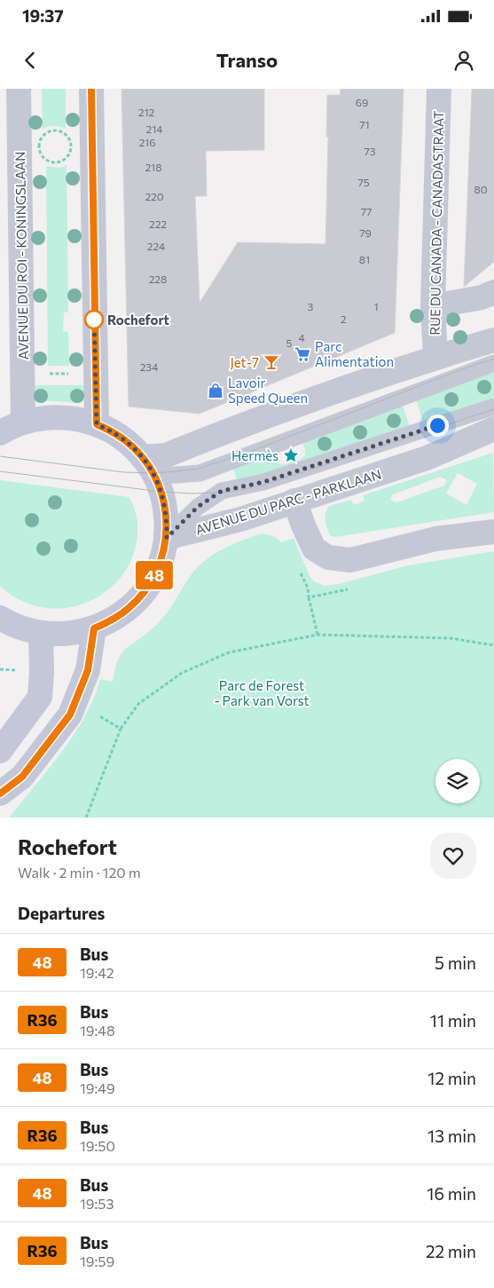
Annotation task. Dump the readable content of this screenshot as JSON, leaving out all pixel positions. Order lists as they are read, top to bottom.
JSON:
{
  "streets": {
    "street": ["RUE DU CANADA - CANADASTRAAT", "AVENUE DU ROI - KONINGSLAAN", "AVENUE DU PARC - PARKLAAN"]
  },
  "parks": ["Parc de Forest - Park van Vorst"],
  "places": {
    "other": ["Rochefort"],
    "supermarket": ["Parc Alimentation"],
    "bar": ["Jet-7"],
    "shop": ["Lavoir Speed Queen"],
    "place": ["Hermès"]
  },
  "lines": ["bus line 48"],
  "house_numbers": [
    "69",
    "212",
    "71",
    "214",
    "216",
    "73",
    "218",
    "75",
    "80",
    "220",
    "77",
    "222",
    "79",
    "224",
    "81",
    "228",
    "3",
    "1",
    "2",
    "4",
    "5",
    "234"
  ],
  "page": {
    "status": "19:37",
    "header": "Transo",
    "on_map": "48",
    "heading": [
      ["Rochefort", "Walk · 2 min · 120 m"],
      "Departures"
    ],
    "list": [
      {
        "mark": "48",
        "name": "Bus",
        "note": "19:42",
        "value": "5 min"
      },
      {
        "mark": "R36",
        "name": "Bus",
        "note": "19:48",
        "value": "11 min"
      },
      {
        "mark": "48",
        "name": "Bus",
        "note": "19:49",
        "value": "12 min"
      },
      {
        "mark": "R36",
        "name": "Bus",
        "note": "19:50",
        "value": "13 min"
      },
      {
        "mark": "48",
        "name": "Bus",
        "note": "19:53",
        "value": "16 min"
      },
      {
        "mark": "R36",
        "name": "Bus",
        "note": "19:59",
        "value": "22 min"
      }
    ]
  }
}
